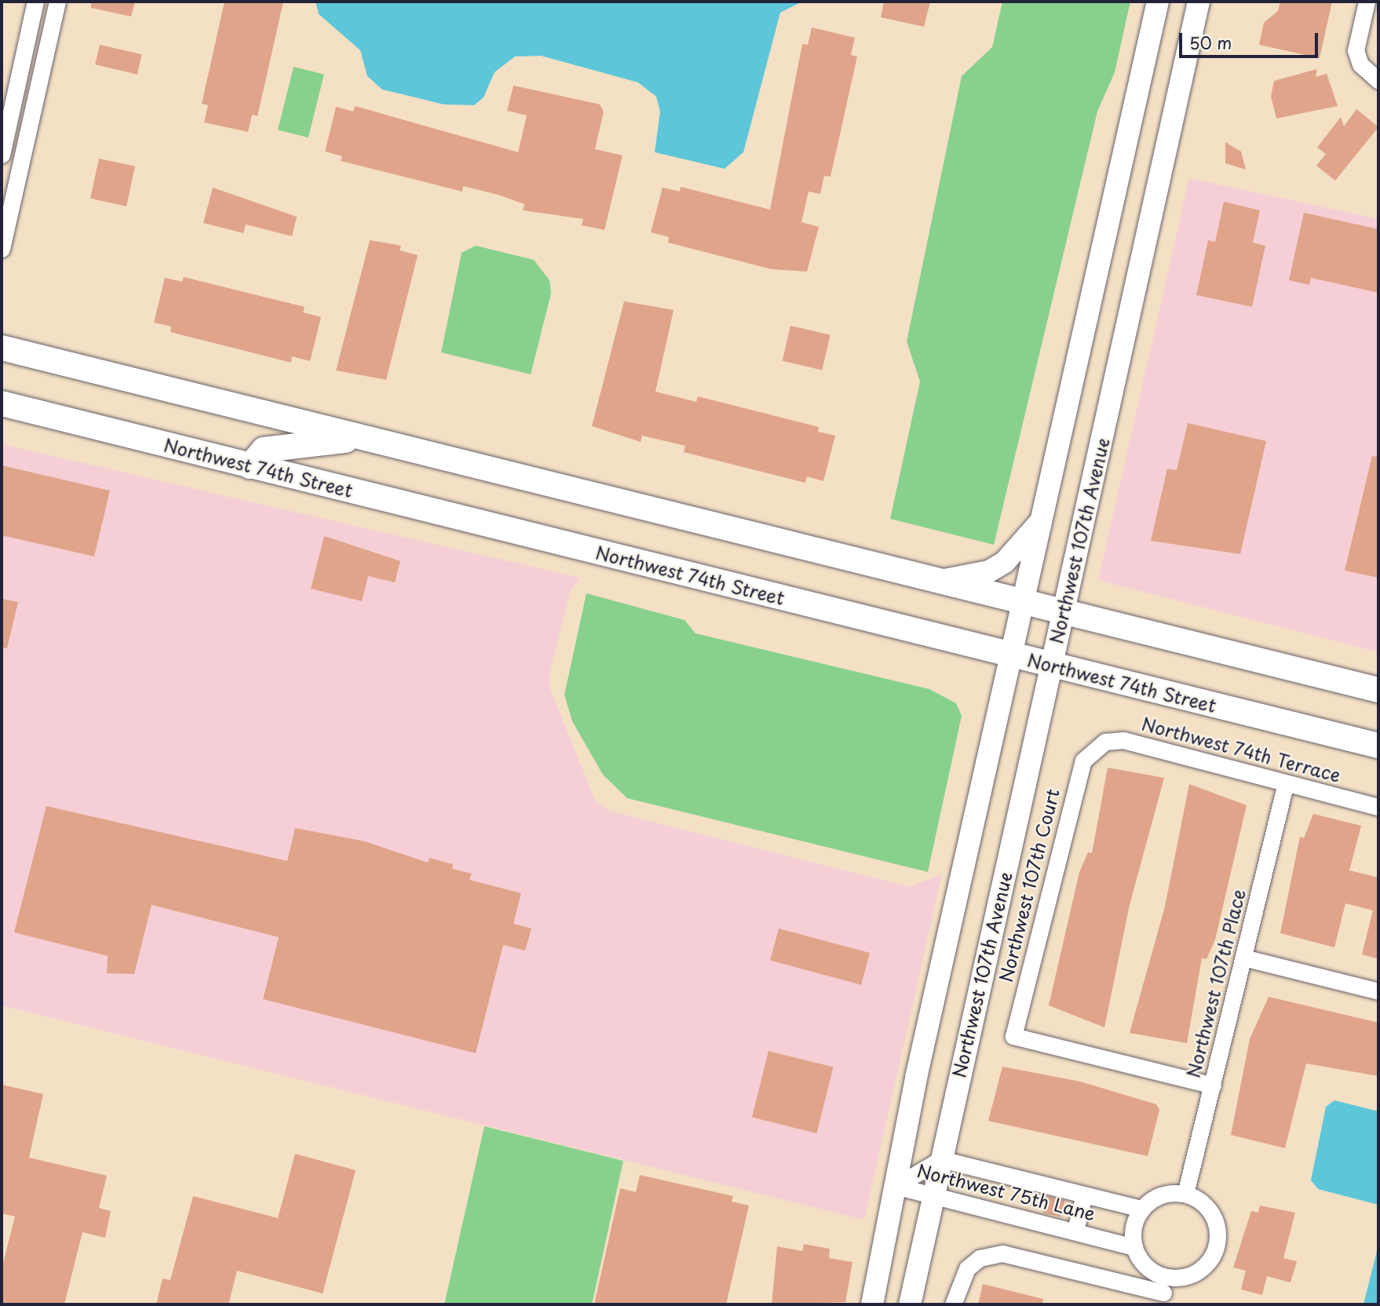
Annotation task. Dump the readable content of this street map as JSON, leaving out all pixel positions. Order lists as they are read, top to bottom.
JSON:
{
  "streets": {
    "main road": ["Northwest 74th Street", "Northwest 107th Avenue"],
    "street": [
      "Northwest 74th Terrace",
      "Northwest 107th Court",
      "Northwest 107th Place",
      "Northwest 75th Lane"
    ]
  },
  "crossings": [
    ["Northwest 74th Street", "Northwest 107th Avenue"],
    ["Northwest 107th Avenue", "Northwest 75th Lane"],
    ["Northwest 74th Terrace", "Northwest 107th Court"],
    ["Northwest 74th Terrace", "Northwest 107th Place"],
    ["Northwest 107th Court", "Northwest 107th Place"],
    ["Northwest 107th Place", "Northwest 75th Lane"]
  ],
  "scale_bar": "50 m"
}
